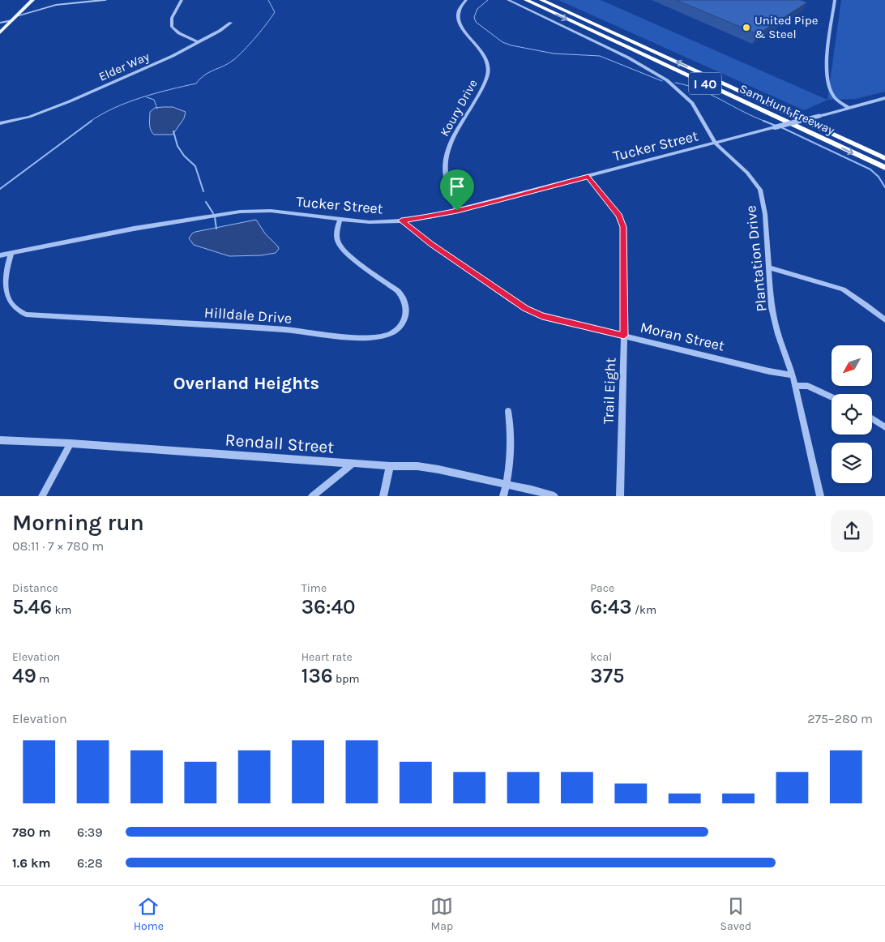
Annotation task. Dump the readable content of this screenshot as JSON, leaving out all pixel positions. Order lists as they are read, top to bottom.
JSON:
{
  "streets": {
    "highway": ["I 40", "Sam Hunt Freeway"],
    "street": [
      "Elder Way",
      "Koury Drive",
      "Tucker Street",
      "Plantation Drive",
      "Hilldale Drive",
      "Moran Street",
      "Trail Eight",
      "Rendall Street"
    ]
  },
  "crossings": [
    ["Koury Drive", "Tucker Street"],
    ["Tucker Street", "Plantation Drive"],
    ["Tucker Street", "Hilldale Drive"],
    ["Tucker Street", "Moran Street"],
    ["Tucker Street", "Trail Eight"],
    ["Plantation Drive", "Moran Street"],
    ["Moran Street", "Trail Eight"]
  ],
  "districts": ["Overland Heights"],
  "places": ["United Pipe & Steel"],
  "north": "bottom left",
  "page": {
    "heading": ["Morning run", "08:11 · 7 × 780 m"],
    "stats": [
      ["Distance", "5.46 km"],
      ["Time", "36:40"],
      ["Pace", "6:43 /km"],
      ["Elevation", "49 m"],
      ["Heart rate", "136 bpm"],
      ["kcal", "375"]
    ],
    "chart": ["Elevation", "275–280 m"],
    "list": [
      {
        "name": "780 m",
        "note": "6:39"
      },
      {
        "name": "1.6 km",
        "note": "6:28"
      }
    ],
    "tabs": ["Home", "Map", "Saved"]
  }
}
